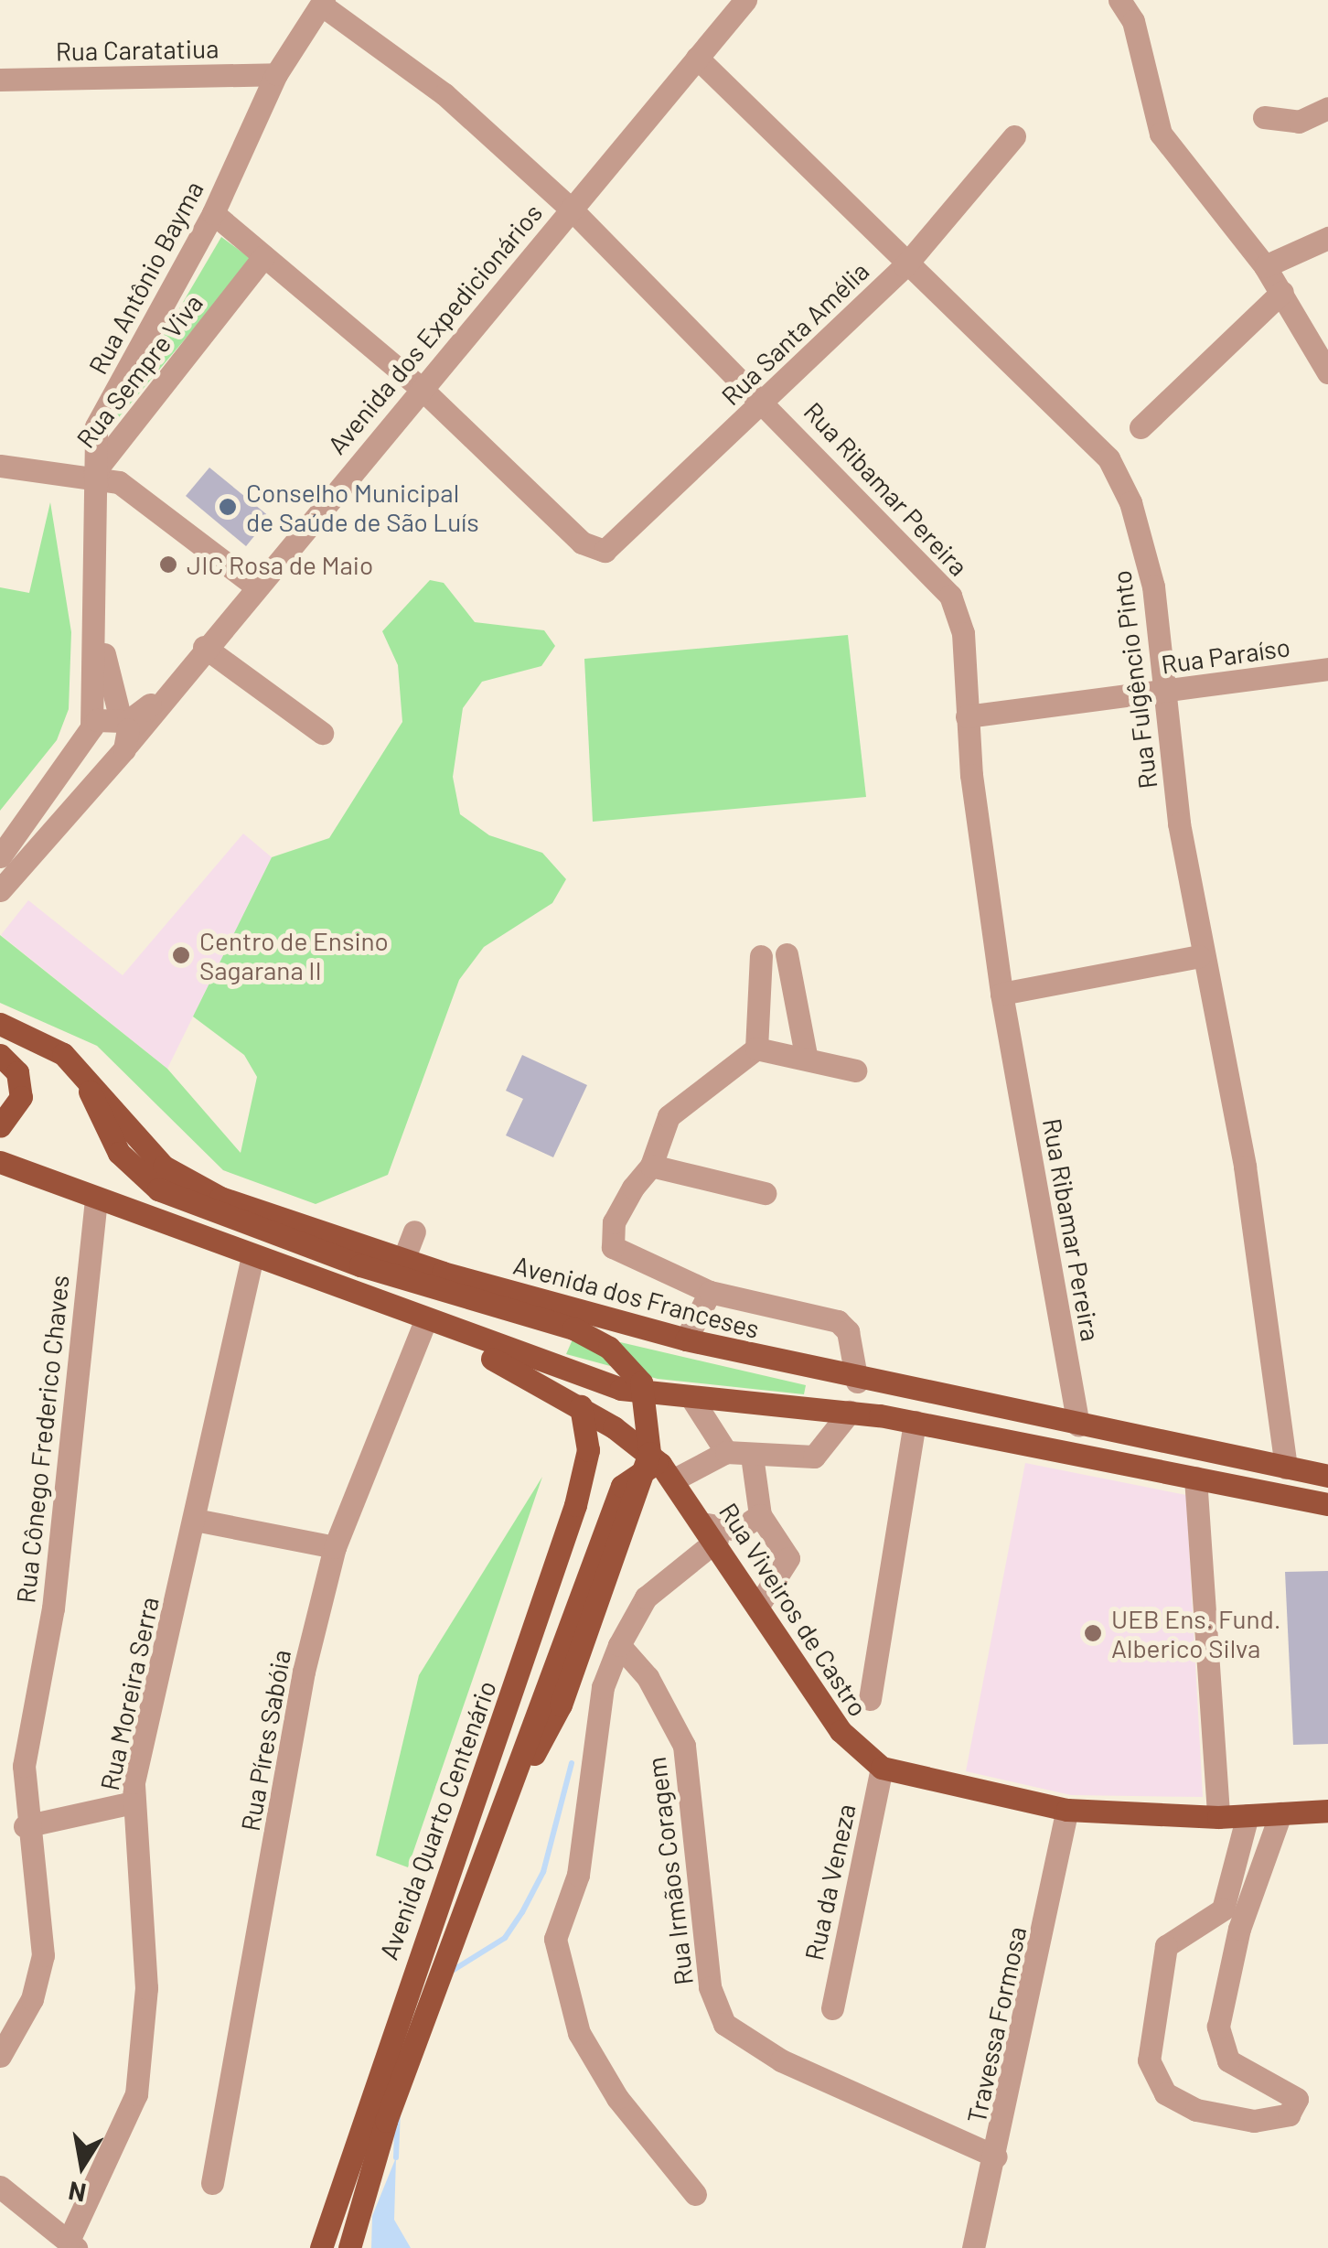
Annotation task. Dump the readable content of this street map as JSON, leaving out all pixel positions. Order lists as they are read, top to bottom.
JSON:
{
  "streets": {
    "main road": ["Avenida dos Franceses", "Rua Viveiros de Castro", "Avenida Quarto Centenário"],
    "street": [
      "Rua Caratatiua",
      "Rua Antônio Bayma",
      "Avenida dos Expedicionários",
      "Rua Santa Amélia",
      "Rua Sempre Viva",
      "Rua Ribamar Pereira",
      "Rua Paraíso",
      "Rua Fulgêncio Pinto",
      "Rua Cônego Frederico Chaves",
      "Rua Moreira Serra",
      "Rua Píres Sabóia",
      "Rua Irmãos Coragem",
      "Rua da Veneza",
      "Travessa Formosa"
    ]
  },
  "crossings": [
    ["Rua Caratatiua", "Rua Antônio Bayma"],
    ["Rua Antônio Bayma", "Avenida dos Expedicionários"],
    ["Rua Antônio Bayma", "Rua Sempre Viva"],
    ["Rua Antônio Bayma", "Rua Ribamar Pereira"],
    ["Avenida dos Expedicionários", "Rua Santa Amélia"],
    ["Avenida dos Expedicionários", "Rua Sempre Viva"],
    ["Avenida dos Expedicionários", "Rua Ribamar Pereira"],
    ["Avenida dos Expedicionários", "Rua Fulgêncio Pinto"],
    ["Rua Santa Amélia", "Rua Ribamar Pereira"],
    ["Rua Santa Amélia", "Rua Fulgêncio Pinto"],
    ["Rua Ribamar Pereira", "Rua Paraíso"],
    ["Rua Ribamar Pereira", "Avenida dos Franceses"],
    ["Rua Paraíso", "Rua Fulgêncio Pinto"],
    ["Rua Fulgêncio Pinto", "Avenida dos Franceses"],
    ["Rua Viveiros de Castro", "Rua Píres Sabóia"],
    ["Rua Viveiros de Castro", "Avenida Quarto Centenário"],
    ["Rua Viveiros de Castro", "Rua da Veneza"],
    ["Rua Viveiros de Castro", "Travessa Formosa"],
    ["Rua Irmãos Coragem", "Travessa Formosa"]
  ],
  "places": [
    "Conselho Municipal de Saúde de São Luís",
    "JIC Rosa de Maio",
    "Centro de Ensino Sagarana II",
    "UEB Ens. Fund. Alberico Silva"
  ],
  "north": "bottom"
}
